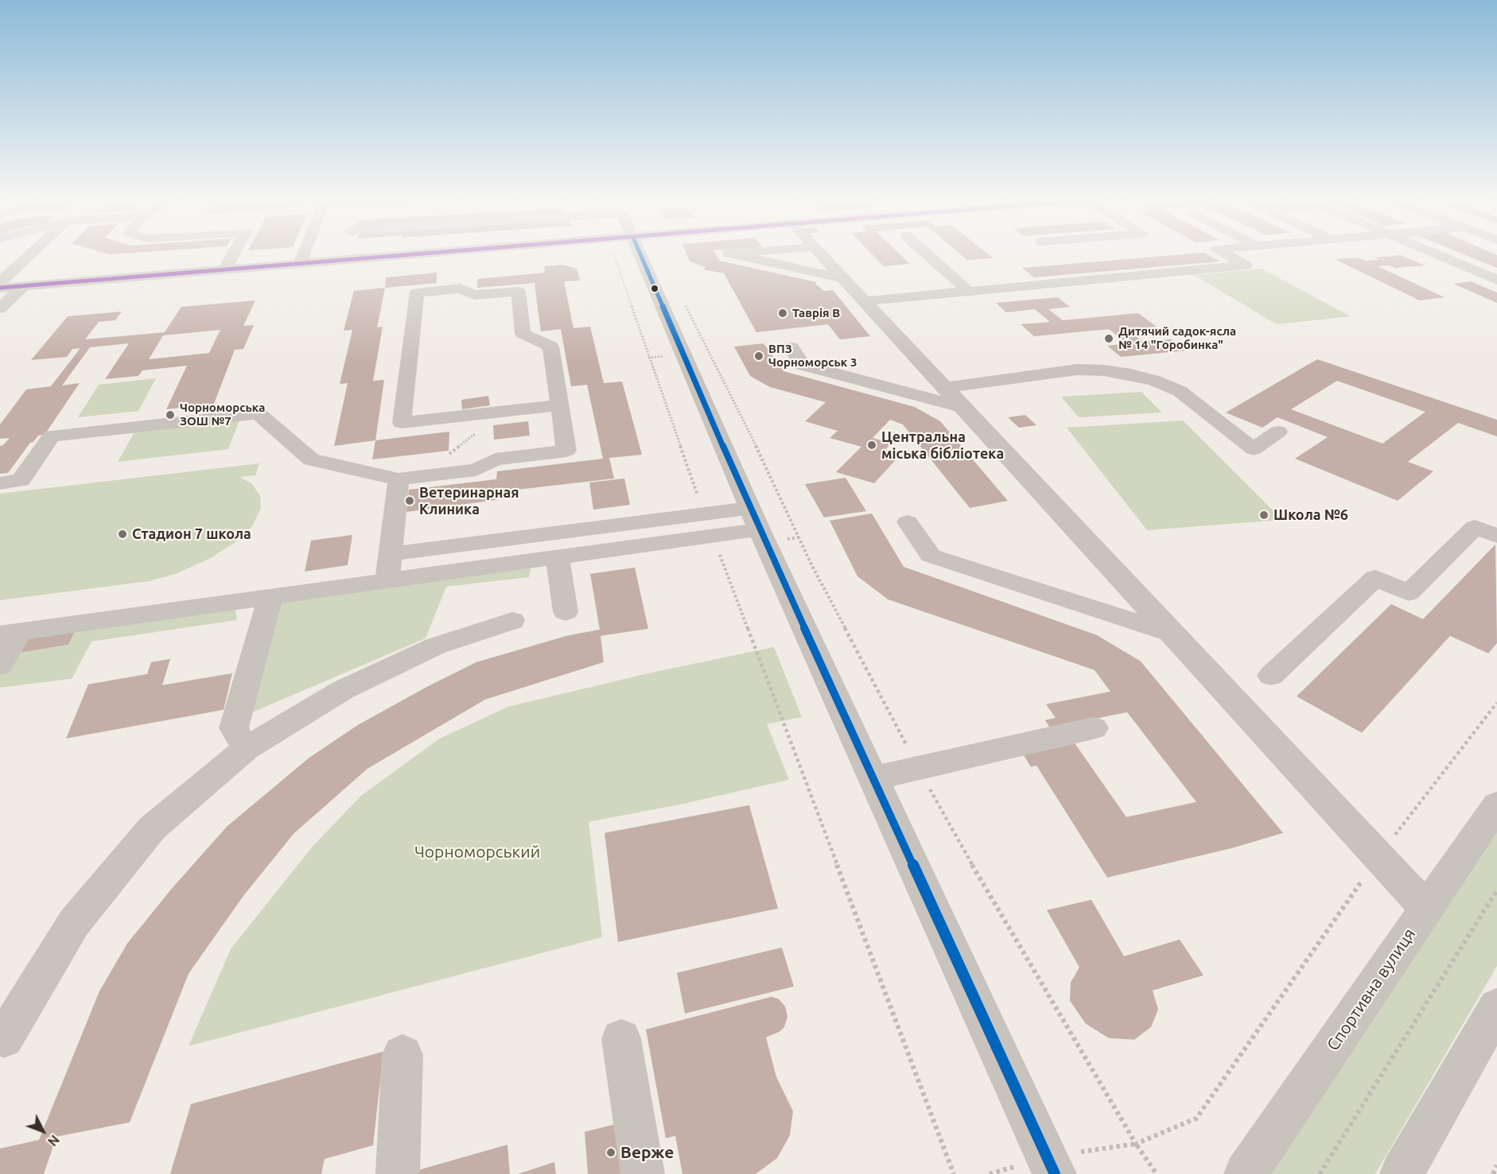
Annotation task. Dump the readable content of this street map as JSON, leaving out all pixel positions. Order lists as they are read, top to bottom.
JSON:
{
  "streets": {
    "street": ["Спортивна вулиця"]
  },
  "parks": ["Чорноморський"],
  "places": [
    "Таврія В",
    "Дитячий садок-ясла № 14 \"Горобинка\"",
    "ВПЗ Чорноморськ 3",
    "Чорноморська ЗОШ №7",
    "Центральна міська бібліотека",
    "Ветеринарная Клиника",
    "Школа №6",
    "Стадион 7 школа",
    "Верже"
  ],
  "north": "bottom right"
}
